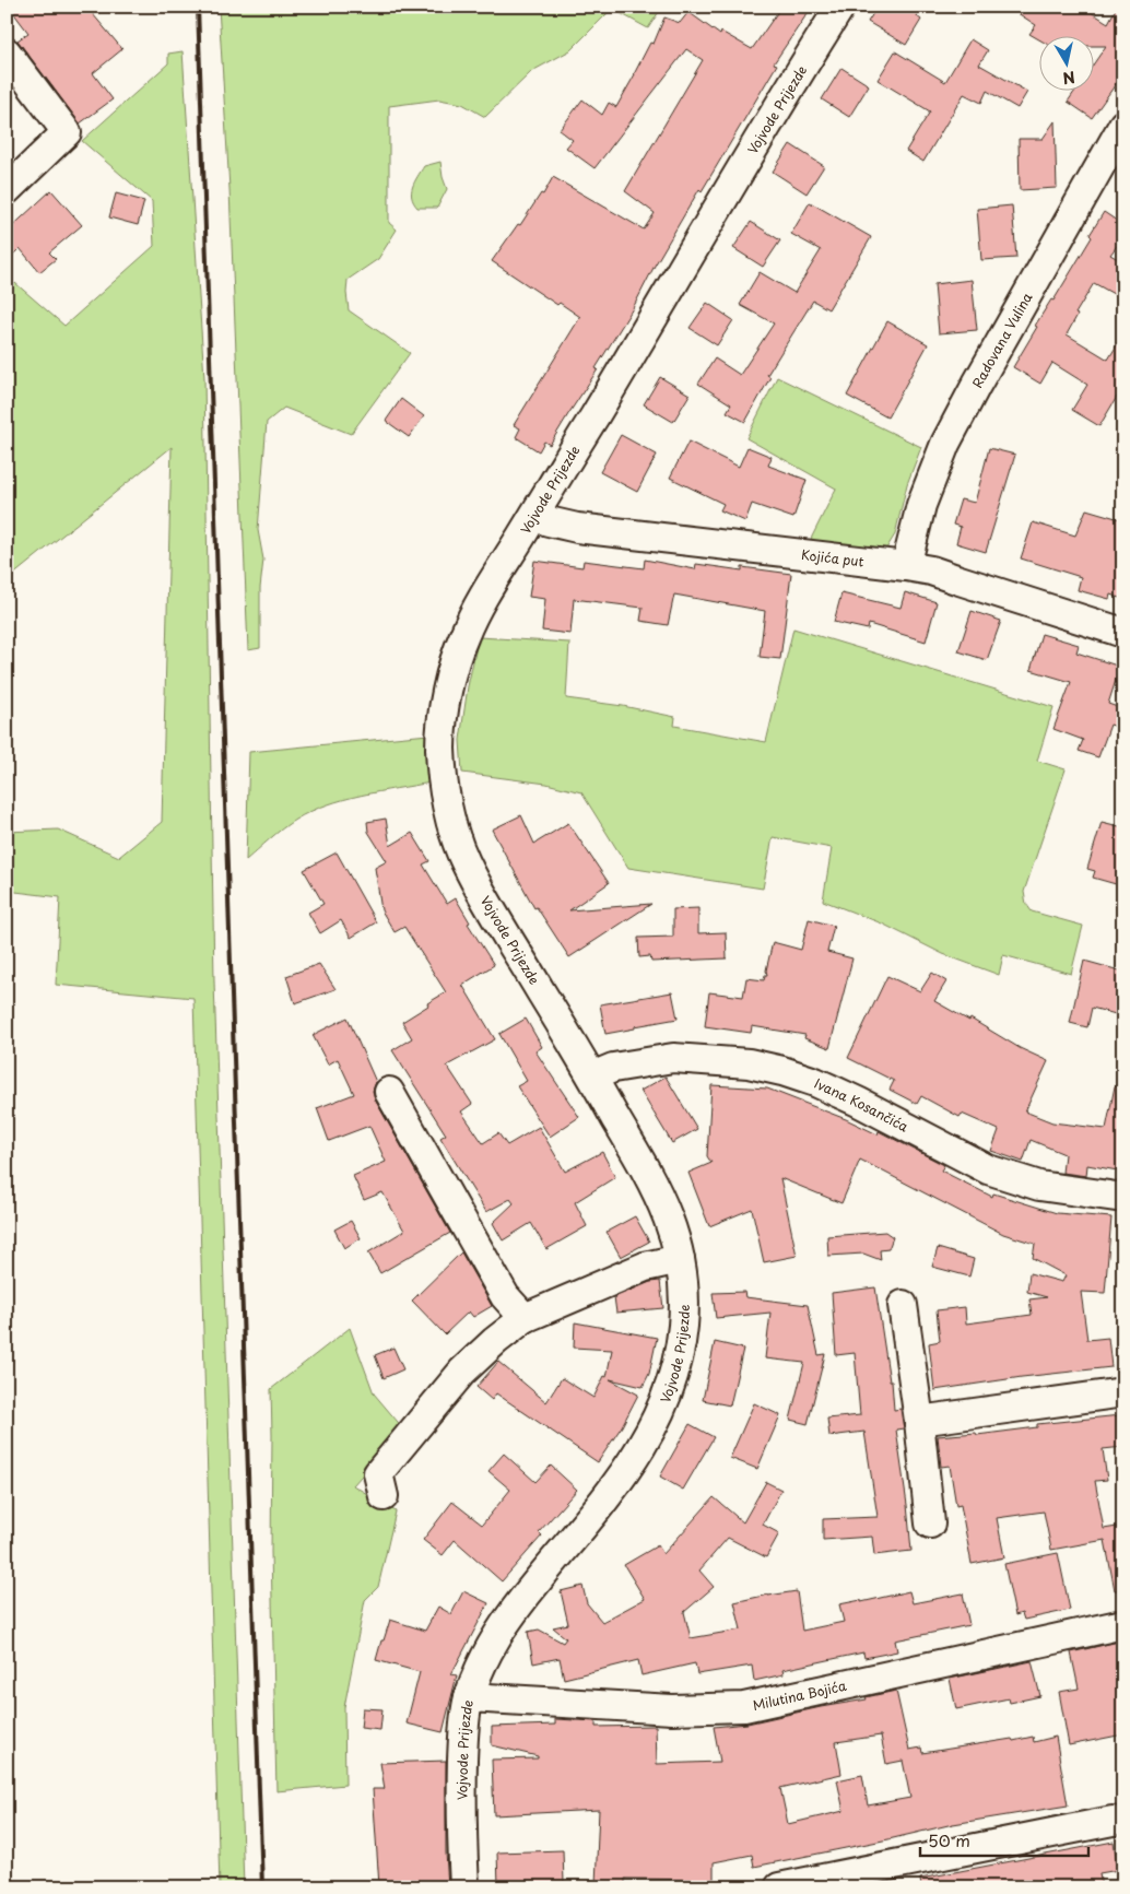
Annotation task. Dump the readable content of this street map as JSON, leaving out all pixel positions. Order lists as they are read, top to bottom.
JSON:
{
  "streets": {
    "street": [
      "Vojvode Prijezde",
      "Radovana Vulina",
      "Kojića put",
      "Ivana Kosančića",
      "Milutina Bojića"
    ]
  },
  "crossings": [
    ["Vojvode Prijezde", "Kojića put"],
    ["Vojvode Prijezde", "Ivana Kosančića"],
    ["Vojvode Prijezde", "Milutina Bojića"],
    ["Radovana Vulina", "Kojića put"]
  ],
  "scale_bar": "50 m",
  "north": "bottom"
}
